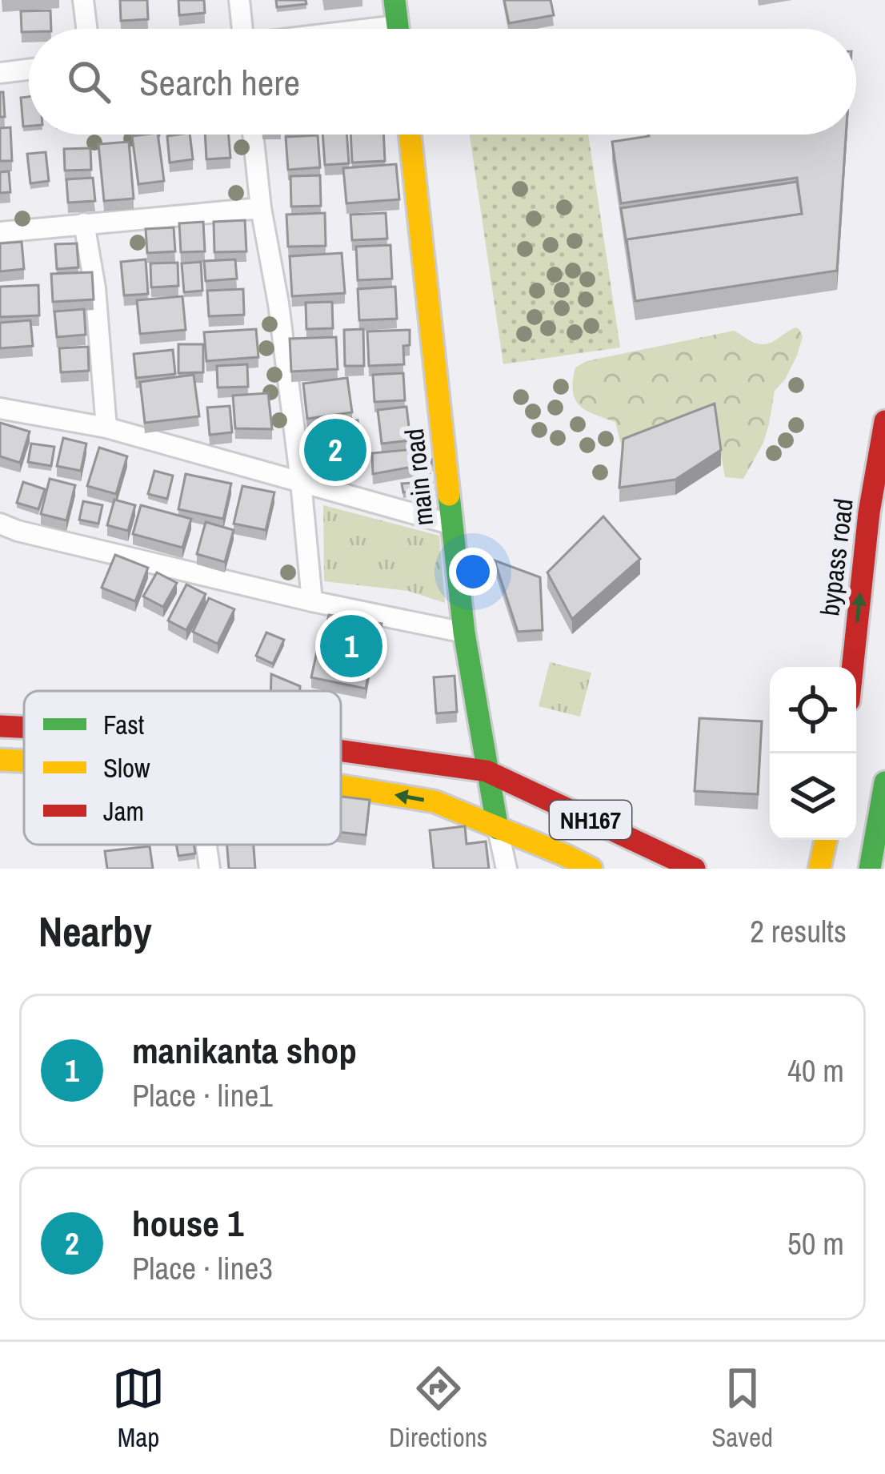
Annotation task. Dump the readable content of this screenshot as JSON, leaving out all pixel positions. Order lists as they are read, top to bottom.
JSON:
{
  "streets": {
    "main road": ["main road", "bypass road", "NH167"]
  },
  "crossings": [
    ["main road", "NH167"]
  ],
  "one_way": ["bypass road"],
  "legend": ["Fast", "Slow", "Jam"],
  "page": {
    "search": "Search here",
    "pins": ["2", "1"],
    "heading": ["Nearby", "2 results"],
    "list": [
      {
        "mark": "1",
        "name": "manikanta shop",
        "note": "Place · line1",
        "value": "40 m"
      },
      {
        "mark": "2",
        "name": "house 1",
        "note": "Place · line3",
        "value": "50 m"
      }
    ],
    "nav": ["Map", "Directions", "Saved"]
  }
}
